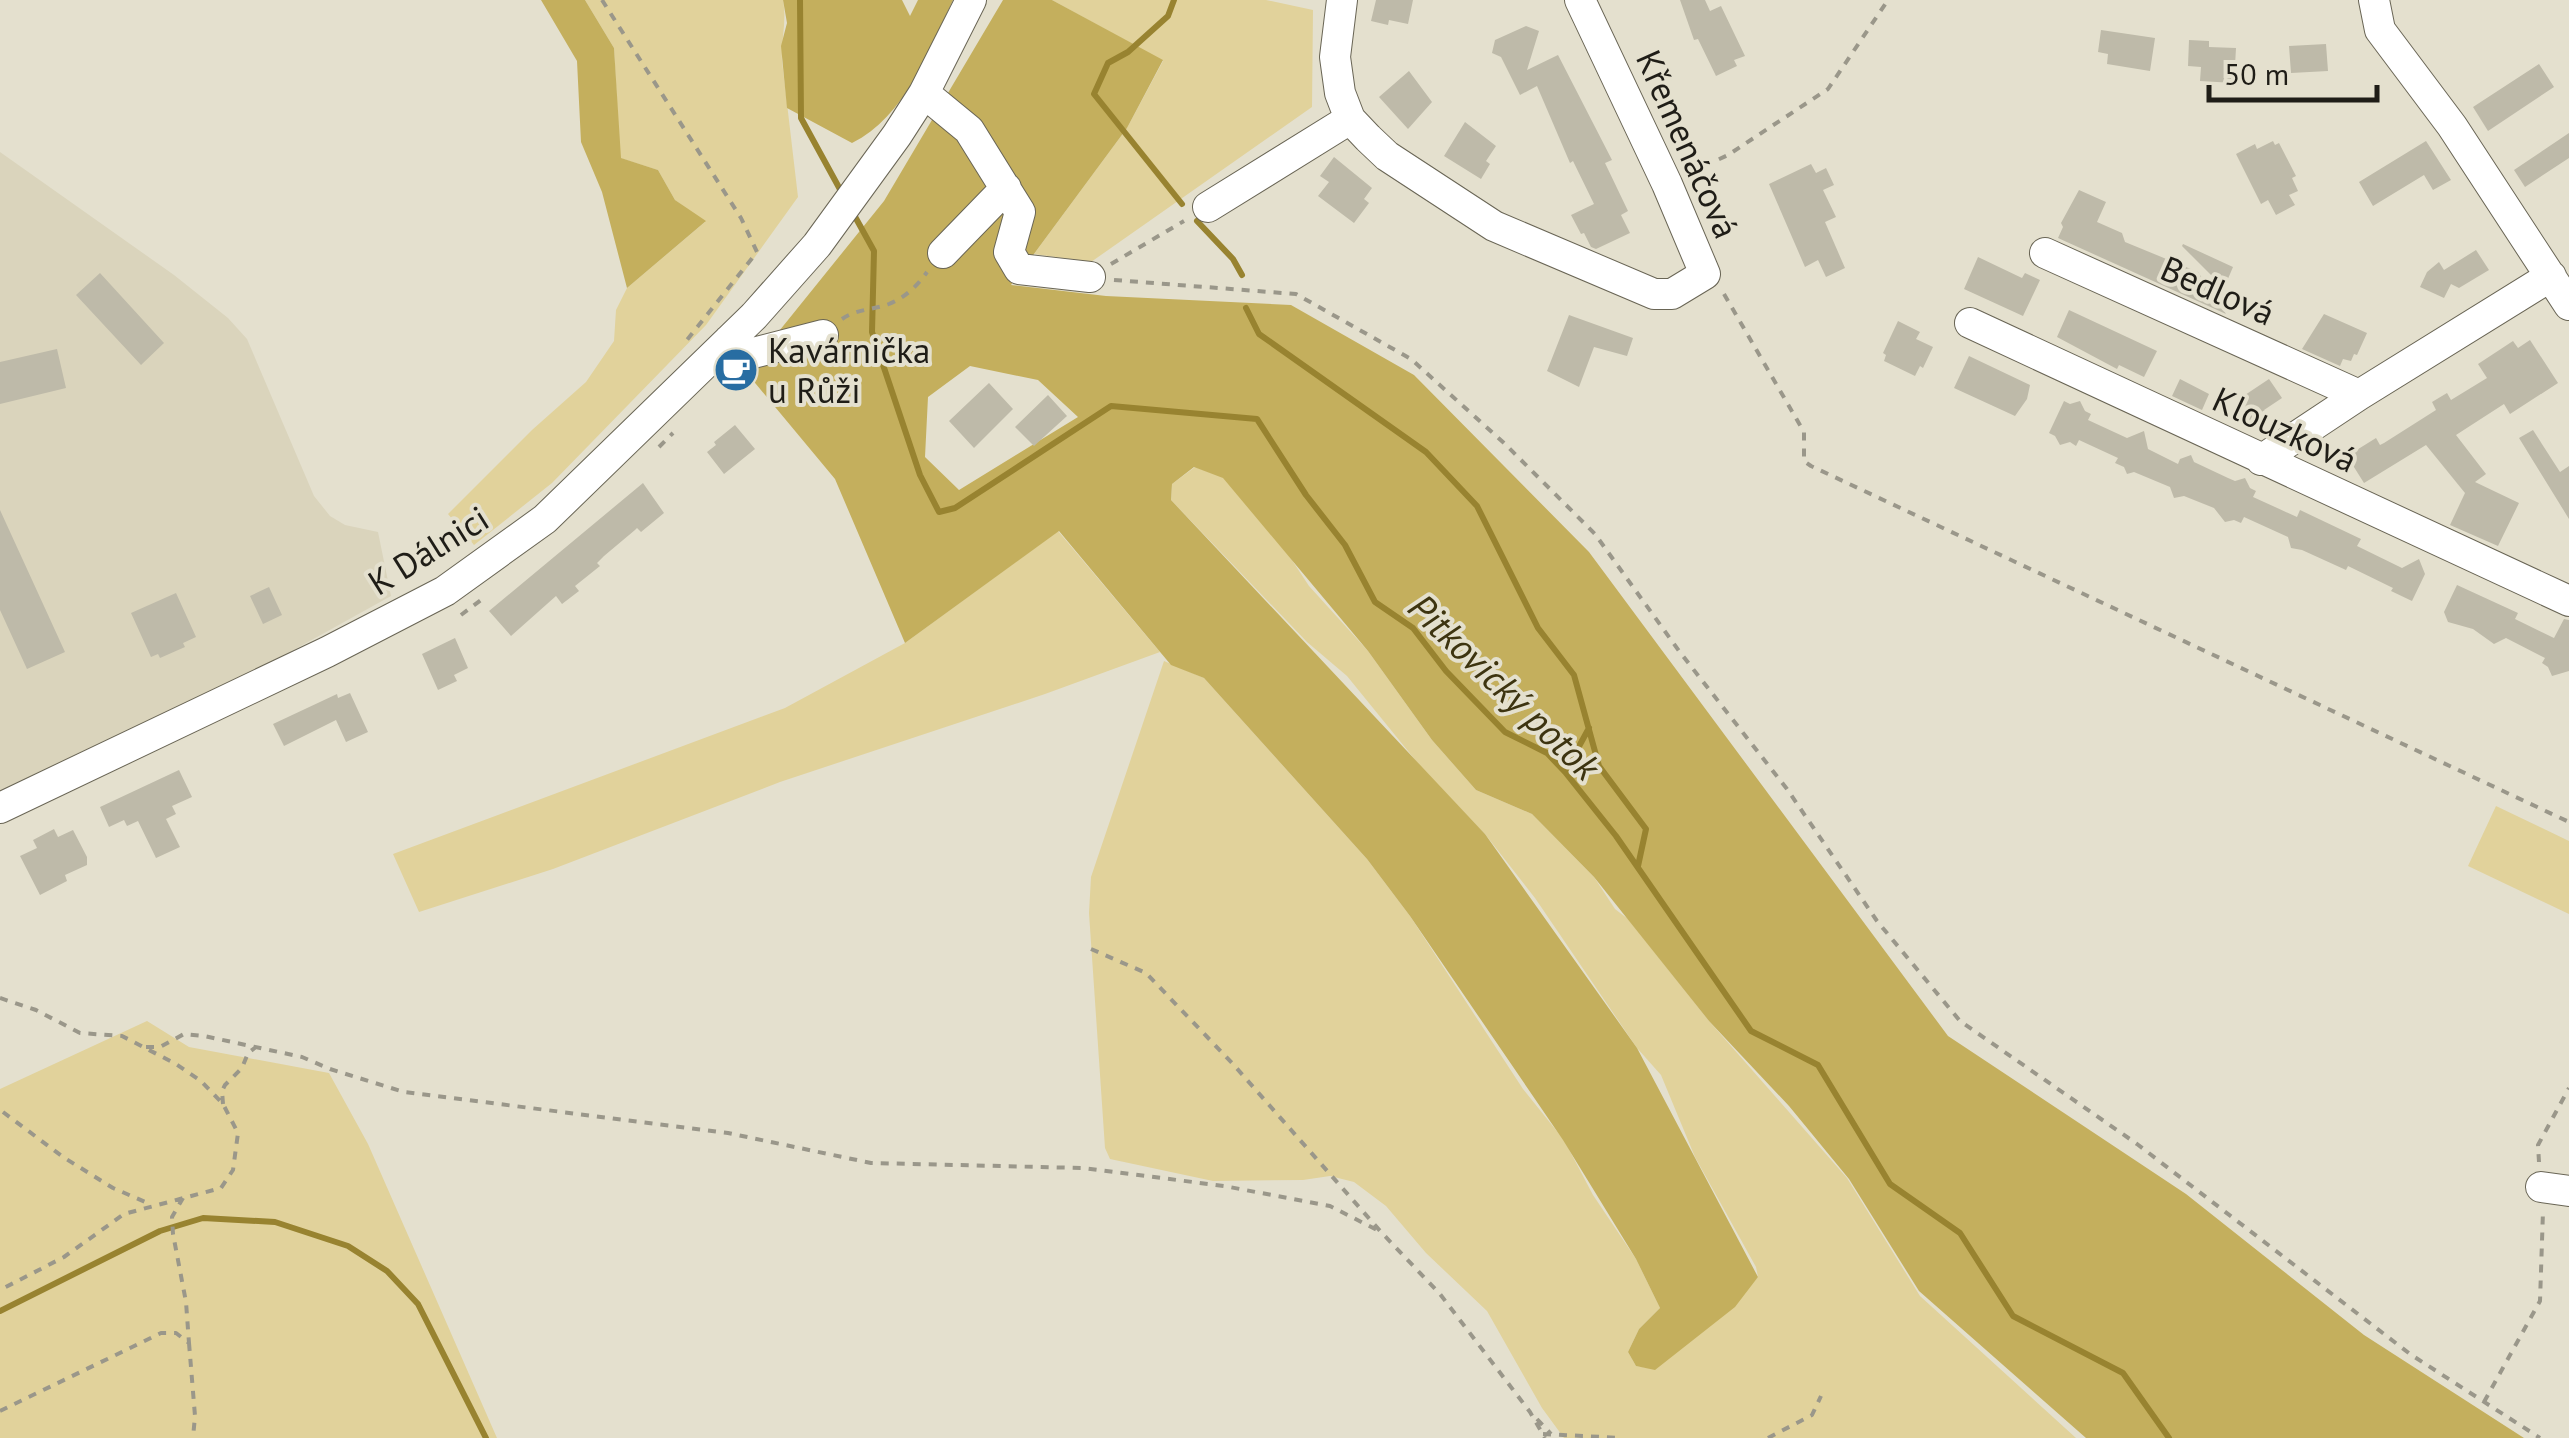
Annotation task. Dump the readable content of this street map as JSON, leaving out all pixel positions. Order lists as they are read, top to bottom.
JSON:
{
  "streets": {
    "street": [
      "Křemenáčová",
      "Bedlová",
      "Klouzková",
      "K Dálnici"
    ]
  },
  "water": ["Pitkovický potok"],
  "places": {
    "cafe": ["Kavárnička u Růži"]
  },
  "scale_bar": "50 m"
}
